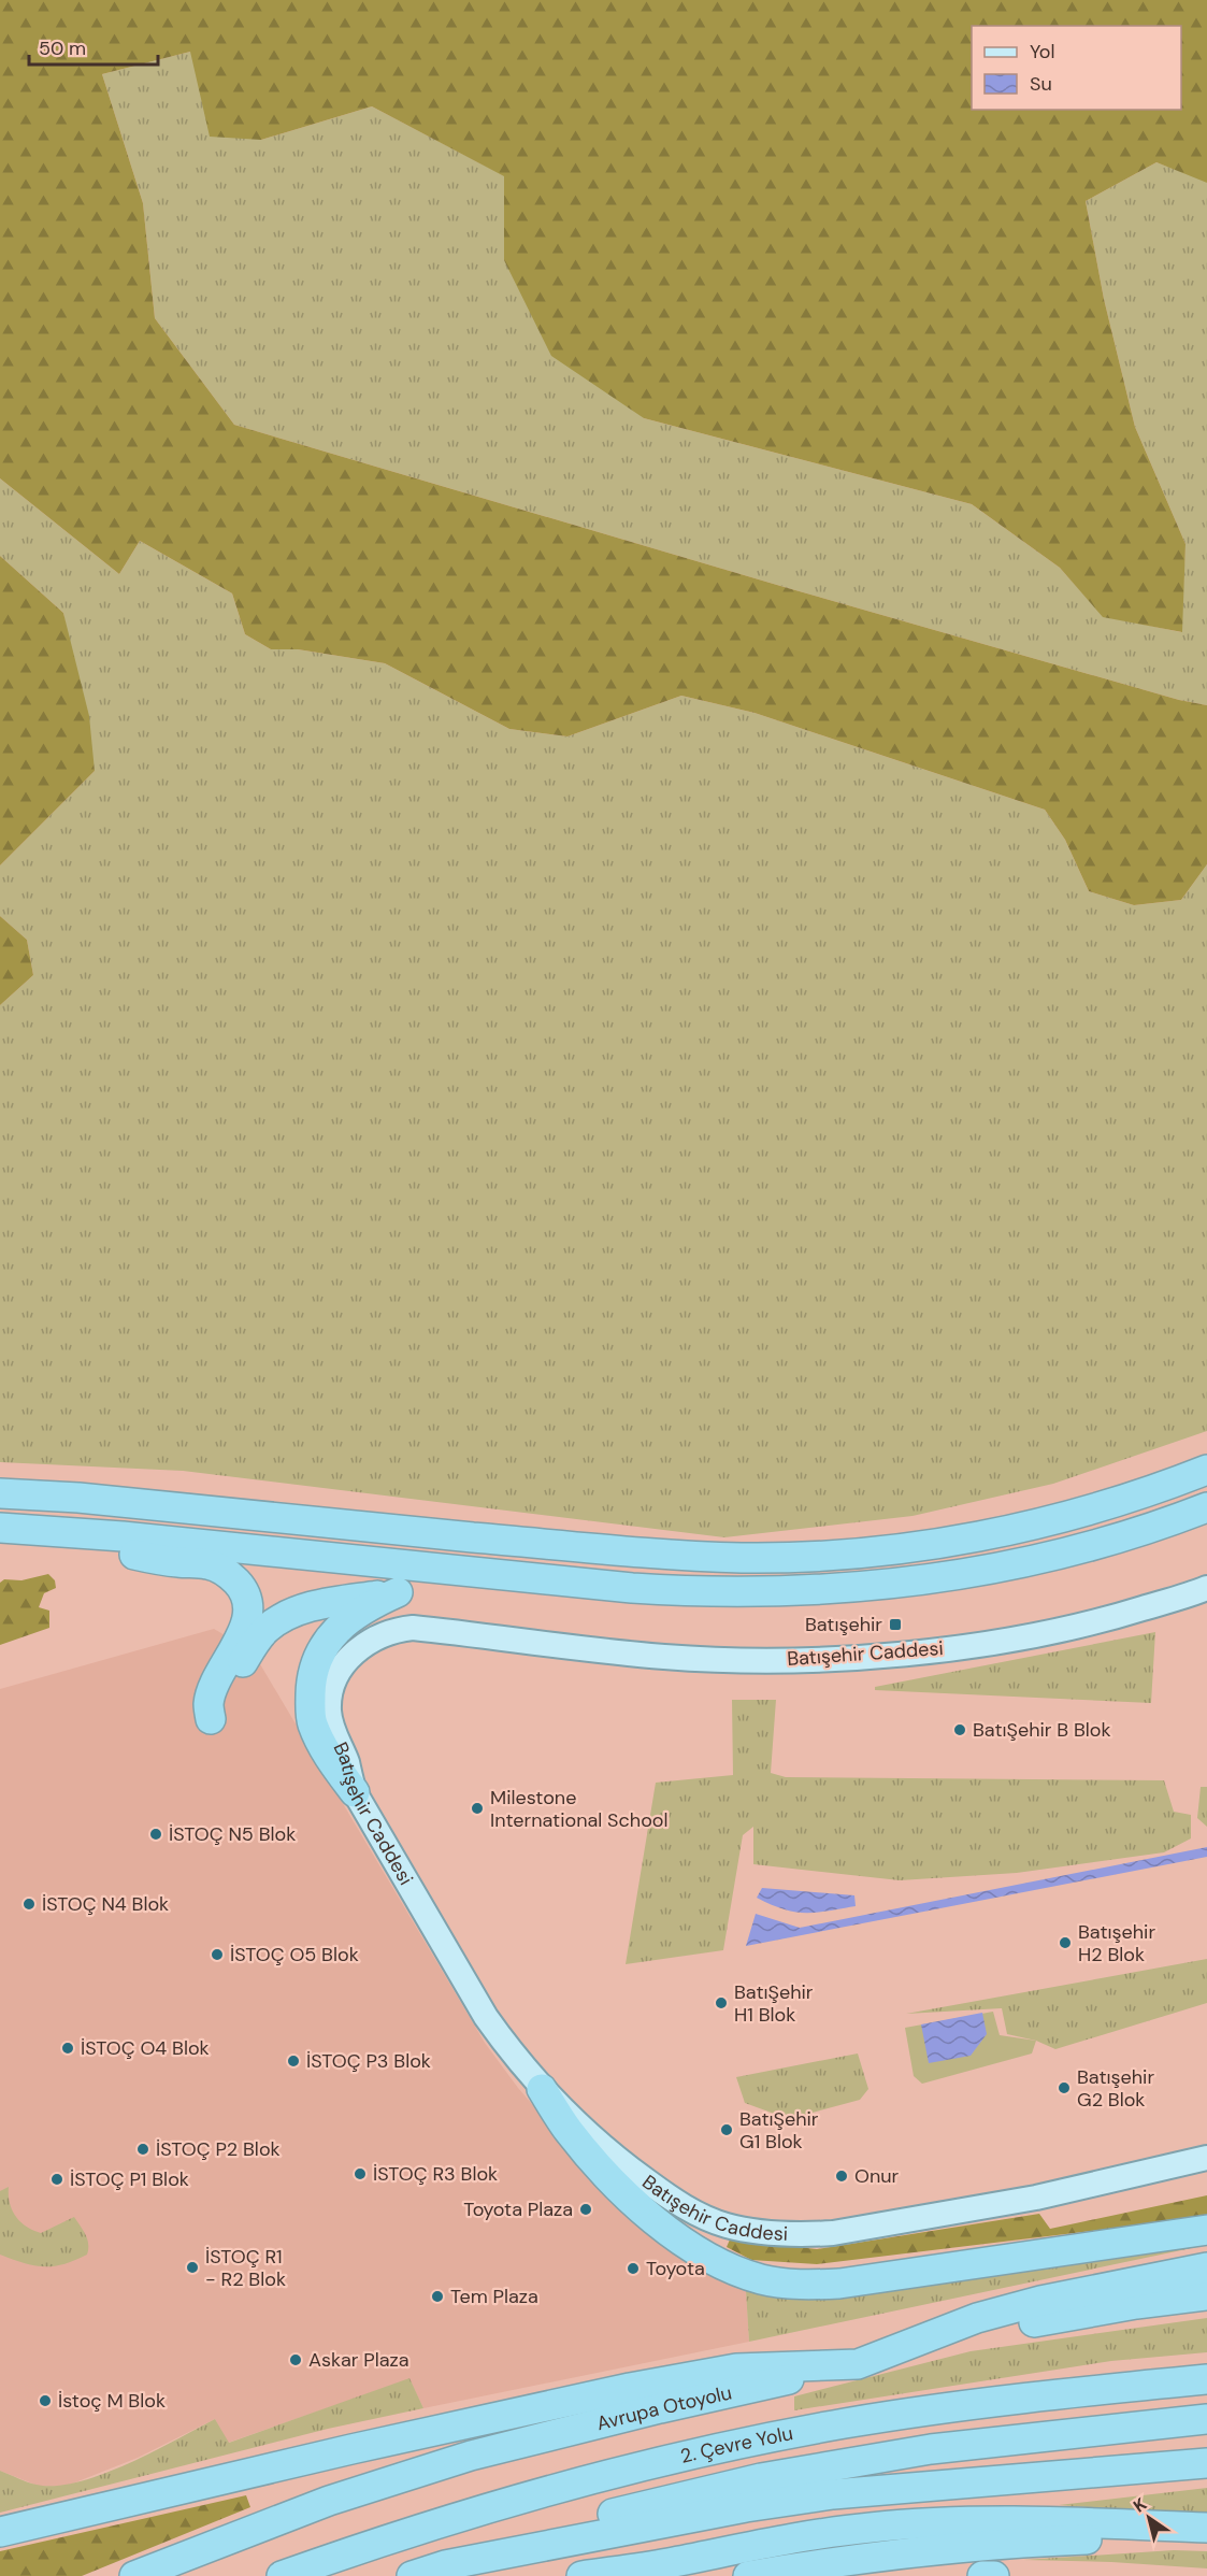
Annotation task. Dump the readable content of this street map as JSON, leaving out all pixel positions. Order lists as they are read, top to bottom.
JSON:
{
  "streets": {
    "highway": ["Avrupa Otoyolu", "2. Çevre Yolu"],
    "main road": ["Batışehir Caddesi"]
  },
  "places": {
    "transit": ["Batışehir"],
    "other": [
      "BatıŞehir B Blok",
      "Milestone International School",
      "İSTOÇ N5 Blok",
      "İSTOÇ N4 Blok",
      "Batışehir H2 Blok",
      "İSTOÇ O5 Blok",
      "BatıŞehir H1 Blok",
      "İSTOÇ O4 Blok",
      "İSTOÇ P3 Blok",
      "Batışehir G2 Blok",
      "BatıŞehir G1 Blok",
      "İSTOÇ P2 Blok",
      "İSTOÇ R3 Blok",
      "Onur",
      "İSTOÇ P1 Blok",
      "Toyota Plaza",
      "İSTOÇ R1 - R2 Blok",
      "Toyota",
      "Tem Plaza",
      "Askar Plaza",
      "İstoç M Blok"
    ]
  },
  "legend": ["Yol", "Su"],
  "scale_bar": "50 m",
  "north": "top left"
}
